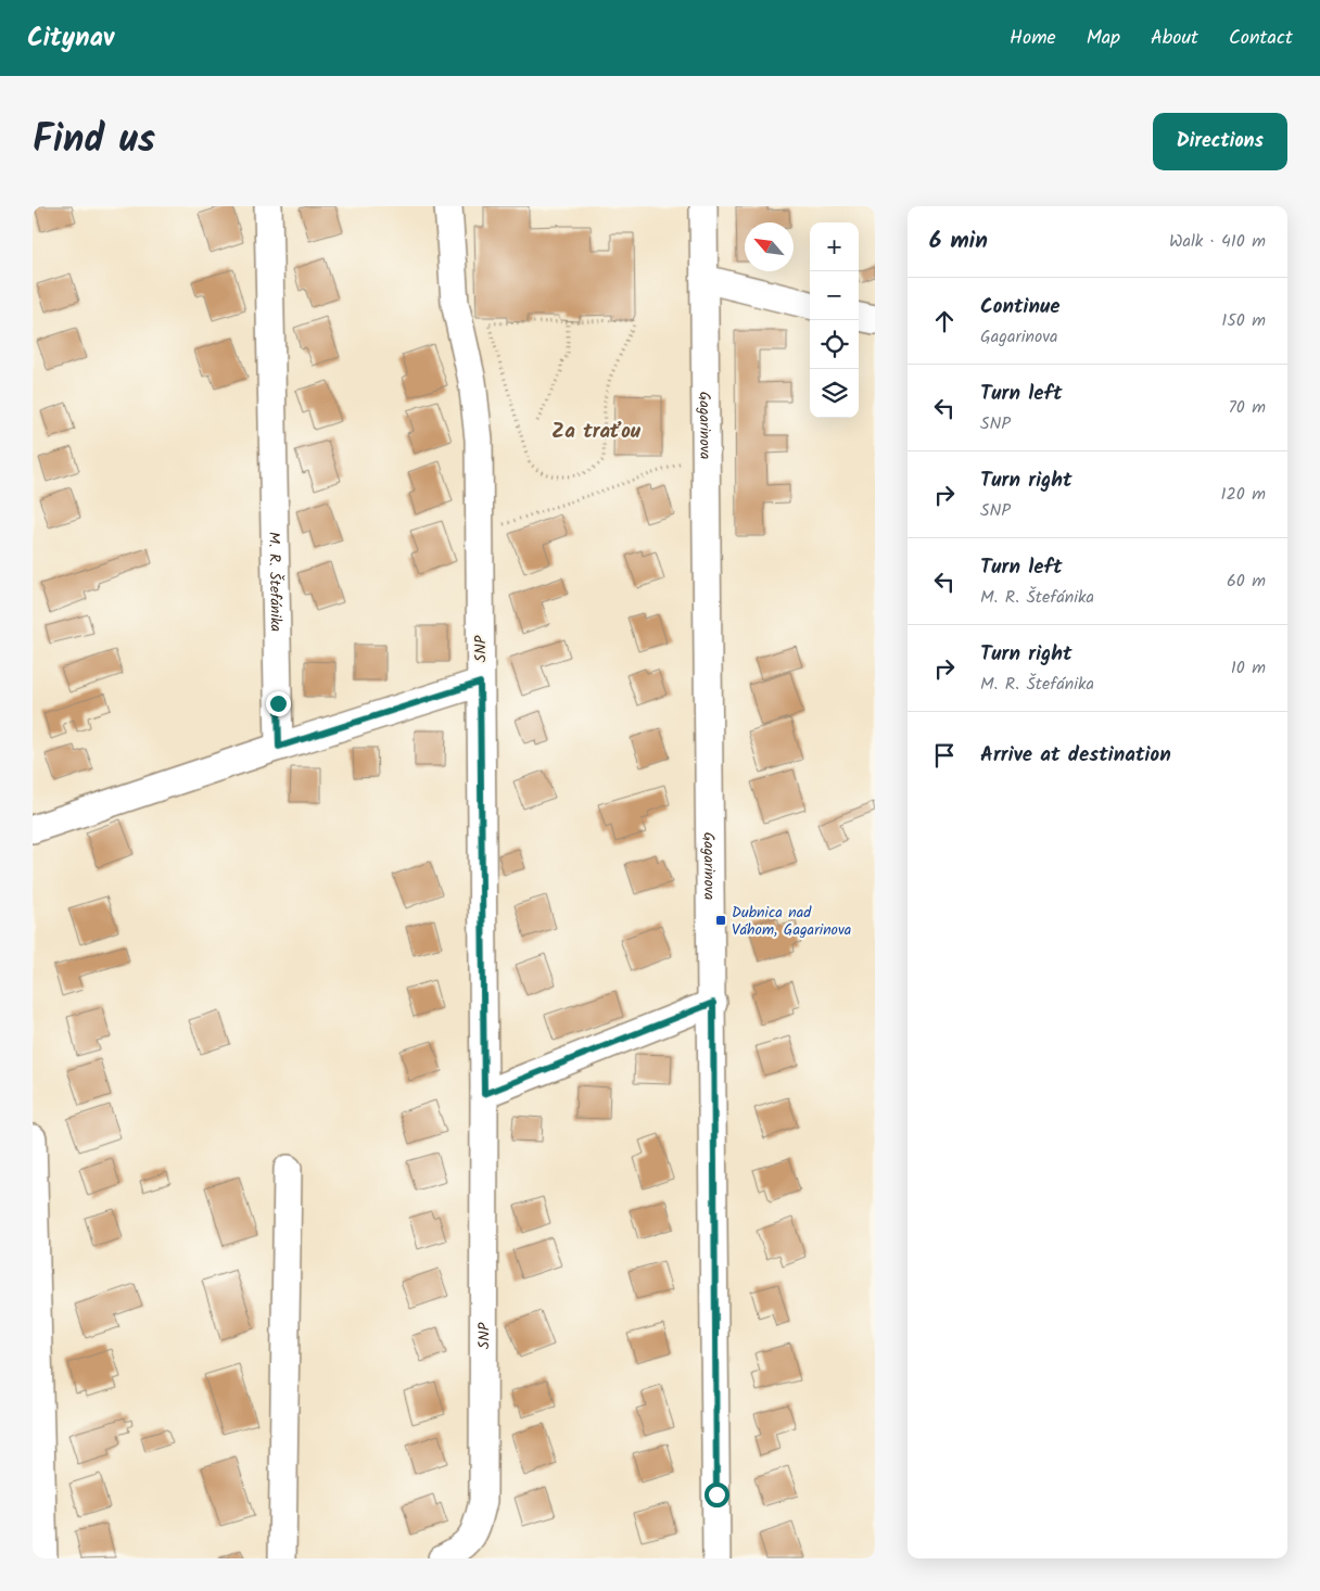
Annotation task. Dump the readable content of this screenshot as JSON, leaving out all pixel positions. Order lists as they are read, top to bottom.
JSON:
{
  "streets": {
    "street": ["Gagarinova", "M. R. Štefánika", "SNP"]
  },
  "districts": ["Za traťou"],
  "places": {
    "transit": ["Dubnica nad Váhom, Gagarinova"]
  },
  "north": "top left",
  "page": {
    "header": "Citynav",
    "nav": [
      "Home",
      "Map",
      "About",
      "Contact"
    ],
    "title": "Find us",
    "buttons": "Directions",
    "heading": ["6 min", "Walk · 410 m"],
    "map_buttons": ["+", "−"],
    "list": [
      ["Continue", "Gagarinova", "150 m"],
      ["Turn left", "SNP", "70 m"],
      ["Turn right", "SNP", "120 m"],
      ["Turn left", "M. R. Štefánika", "60 m"],
      ["Turn right", "M. R. Štefánika", "10 m"],
      "Arrive at destination"
    ]
  }
}
